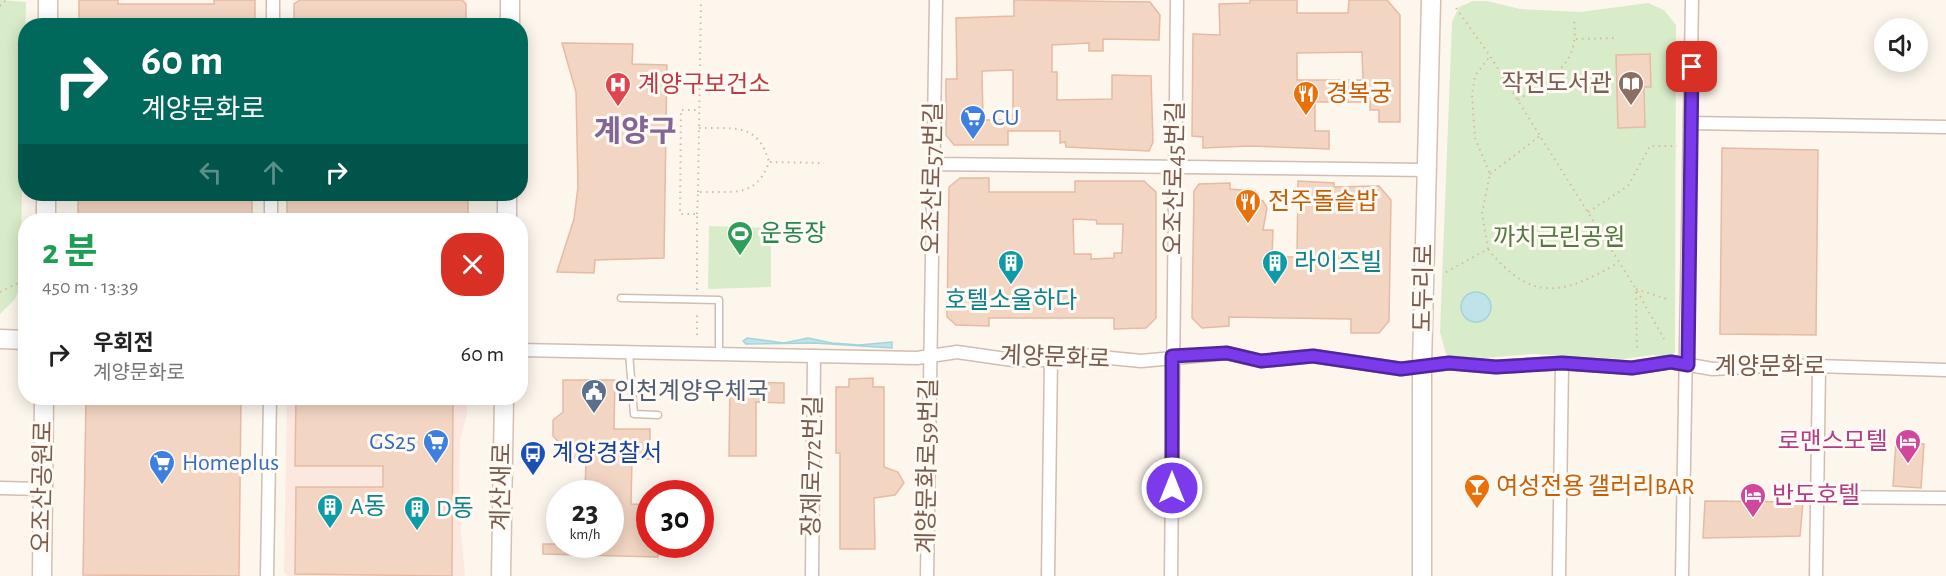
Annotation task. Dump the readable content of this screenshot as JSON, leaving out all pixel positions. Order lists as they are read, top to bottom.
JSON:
{
  "streets": {
    "street": [
      "오조산로57번길",
      "오조산로45번길",
      "도두리로",
      "계양문화로",
      "장제로772번길",
      "계양문화로59번길",
      "오조산공원로",
      "계산새로"
    ]
  },
  "crossings": [
    ["오조산로57번길", "계양문화로"],
    ["오조산로57번길", "계양문화로59번길"],
    ["오조산로45번길", "계양문화로"],
    ["도두리로", "계양문화로"],
    ["계양문화로", "장제로772번길"],
    ["계양문화로", "계양문화로59번길"]
  ],
  "districts": ["계양구"],
  "parks": ["까치근린공원"],
  "places": {
    "library": ["작전도서관"],
    "hospital": ["계양구보건소"],
    "restaurant": ["경복궁", "전주돌솥밥"],
    "supermarket": ["CU", "GS25", "Homeplus"],
    "sports": ["운동장"],
    "building": [
      "호텔소울하다",
      "라이즈빌",
      "A동",
      "D동"
    ],
    "public building": ["인천계양우체국"],
    "hotel": ["로맨스모텔", "반도호텔"],
    "bus stop": ["계양경찰서"],
    "bar": ["여성전용 갤러리BAR"]
  },
  "page": {
    "turn": ["60 m", "계양문화로"],
    "heading": ["2 분", "450 m · 13:39"],
    "list": [
      {
        "name": "우회전",
        "note": "계양문화로",
        "value": "60 m"
      }
    ],
    "speed": "23 km/h",
    "limit": "30"
  }
}
